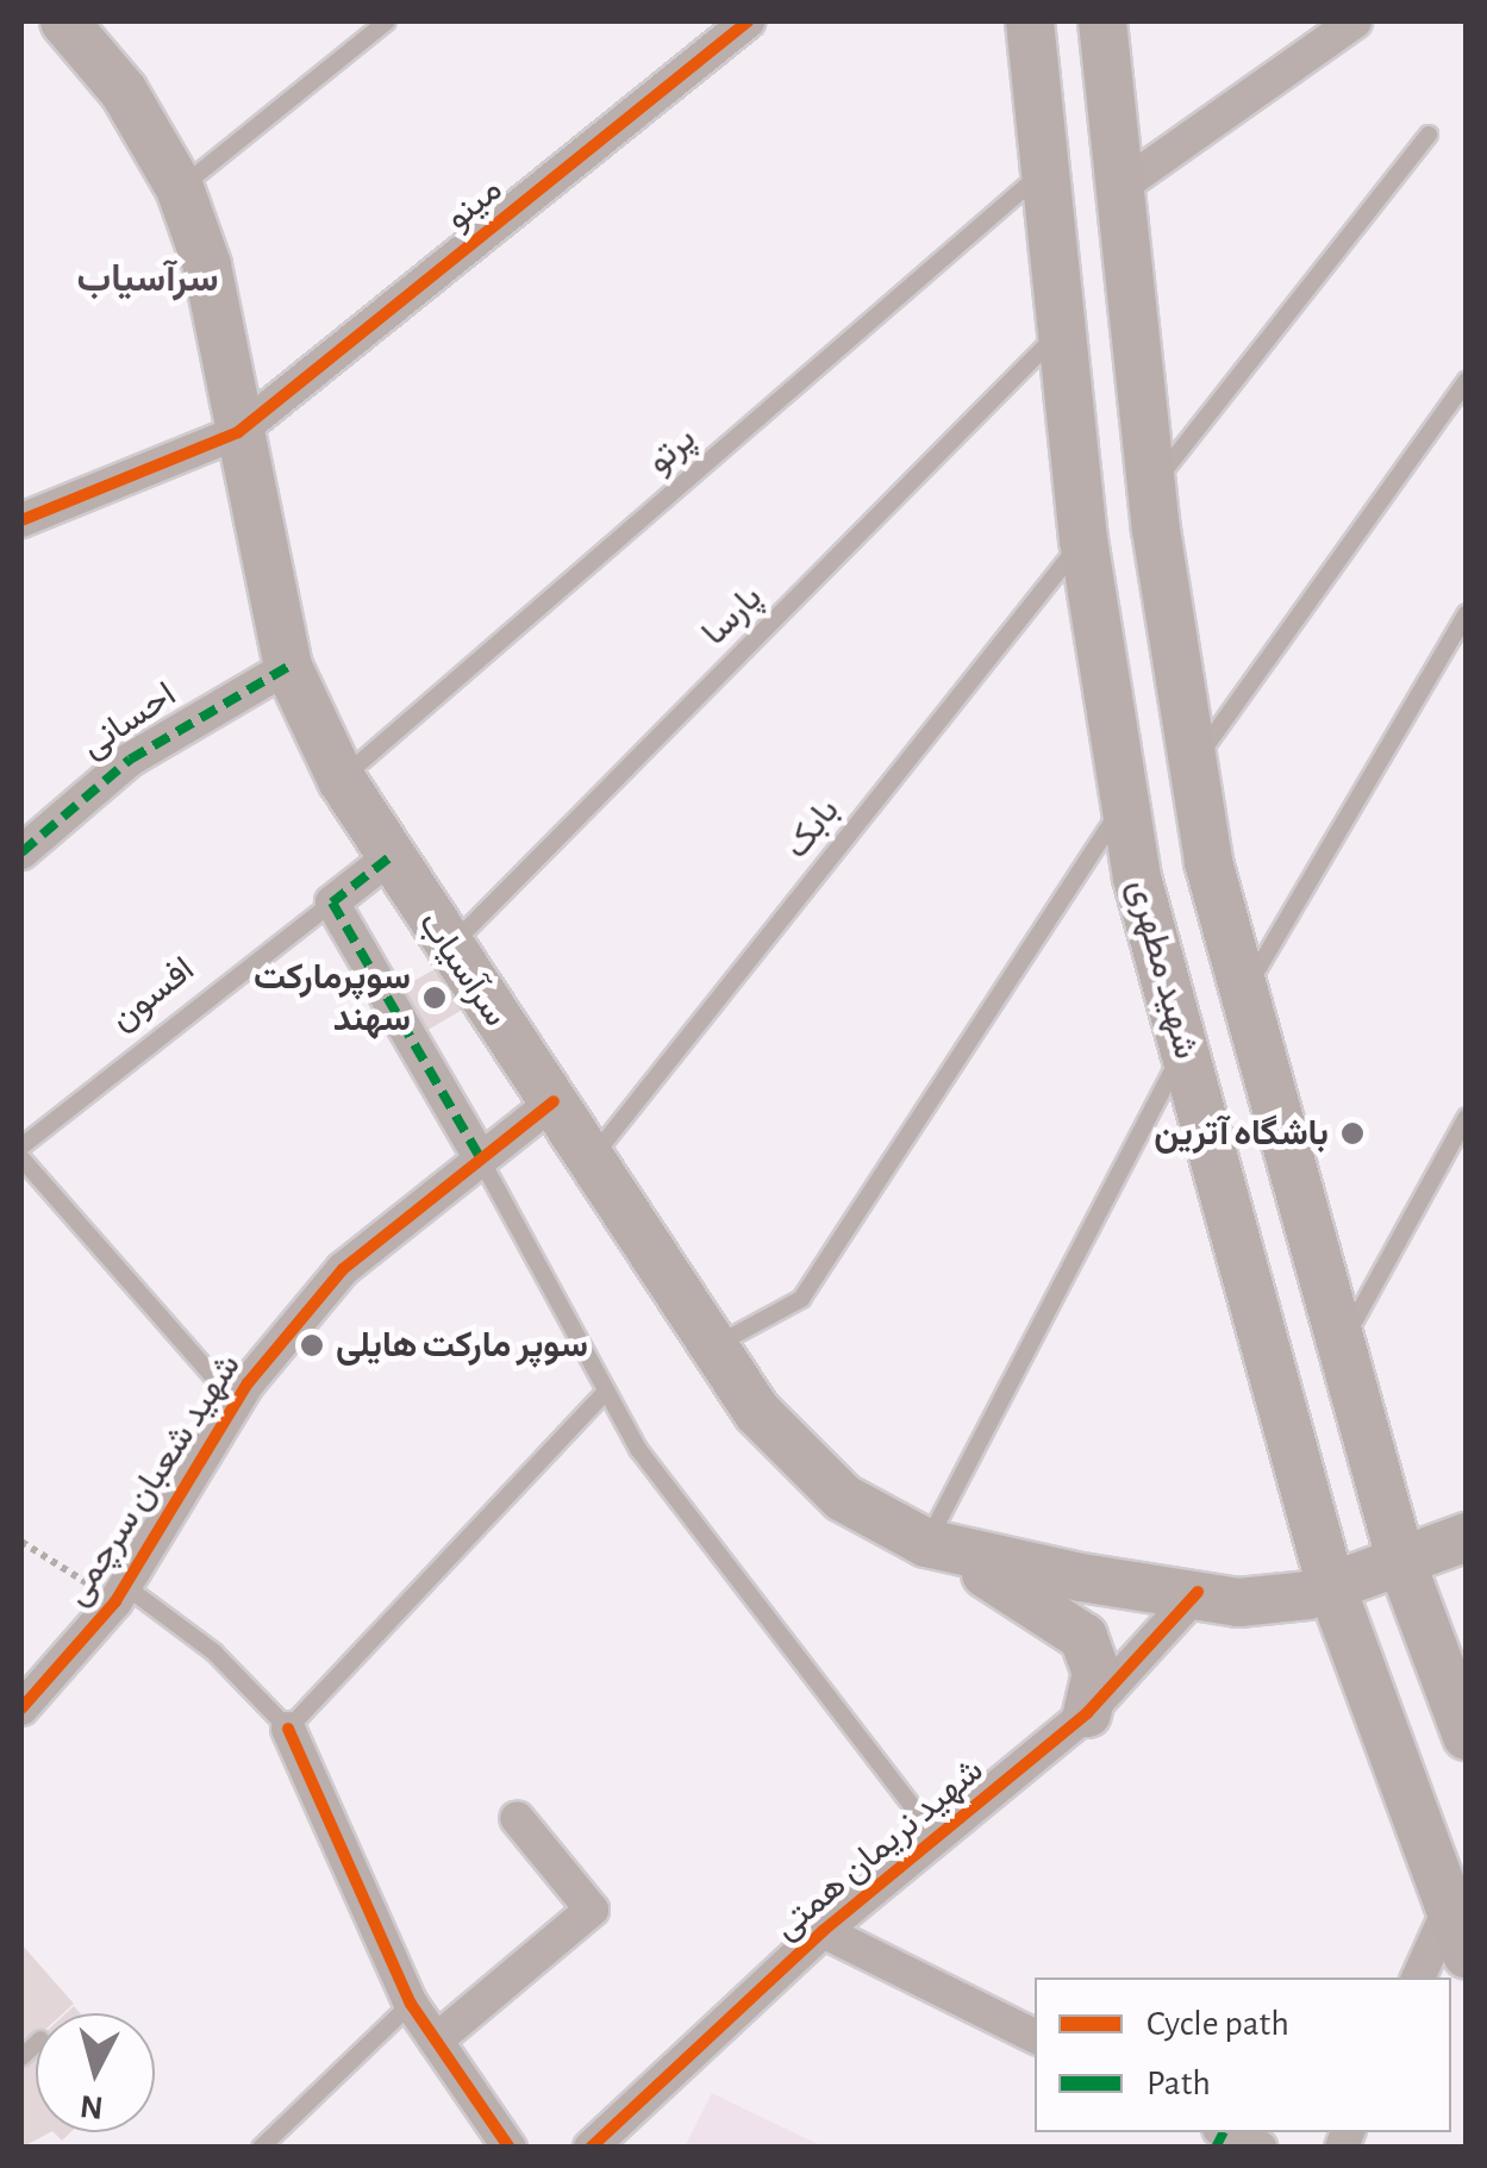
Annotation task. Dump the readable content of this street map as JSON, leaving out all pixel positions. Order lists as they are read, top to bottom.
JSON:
{
  "streets": {
    "main road": ["سرآسیاب", "شهید مطهری"],
    "street": [
      "مینو",
      "احسانی",
      "افسون",
      "شهید شعبان سرچمی",
      "شهید نریمان همتی"
    ],
    "lane": ["پرتو", "پارسا", "بابک"]
  },
  "crossings": [
    ["مینو", "سرآسیاب"],
    ["پرتو", "سرآسیاب"],
    ["پرتو", "شهید مطهری"],
    ["پارسا", "سرآسیاب"],
    ["پارسا", "شهید مطهری"],
    ["احسانی", "سرآسیاب"],
    ["بابک", "سرآسیاب"],
    ["بابک", "شهید مطهری"],
    ["سرآسیاب", "شهید مطهری"],
    ["سرآسیاب", "افسون"],
    ["سرآسیاب", "شهید شعبان سرچمی"],
    ["سرآسیاب", "شهید نریمان همتی"]
  ],
  "districts": ["سرآسیاب"],
  "places": ["سوپرمارکت سهند", "باشگاه آترین", "سوپر مارکت هایلی"],
  "legend": ["Cycle path", "Path"],
  "north": "bottom"
}
